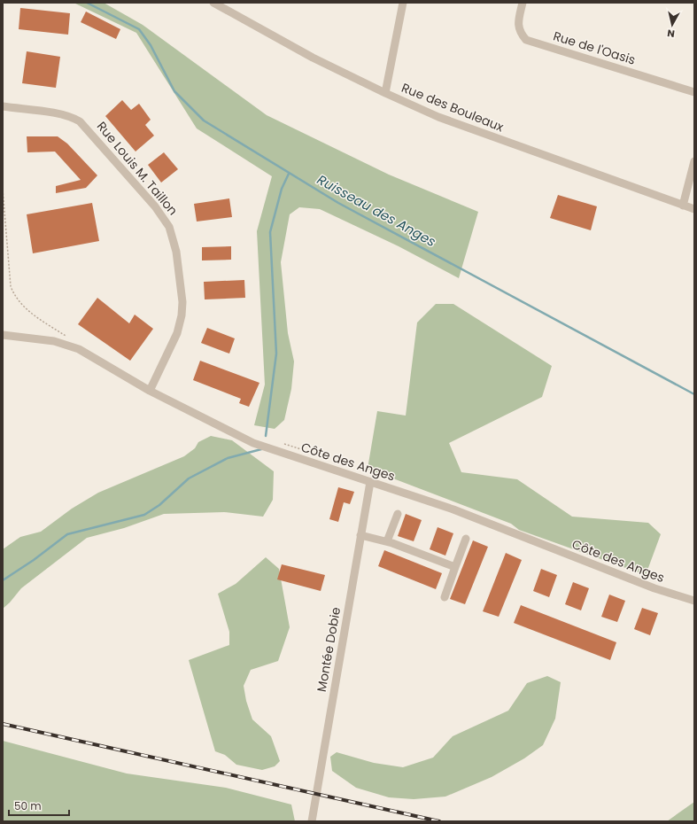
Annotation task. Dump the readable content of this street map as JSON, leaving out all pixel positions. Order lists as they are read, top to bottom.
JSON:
{
  "streets": {
    "street": [
      "Rue de l'Oasis",
      "Rue des Bouleaux",
      "Rue Louis M. Taillon",
      "Côte des Anges",
      "Montée Dobie"
    ]
  },
  "crossings": [
    ["Rue Louis M. Taillon", "Côte des Anges"],
    ["Côte des Anges", "Montée Dobie"]
  ],
  "water": ["Ruisseau des Anges"],
  "scale_bar": "50 m",
  "north": "bottom"
}
